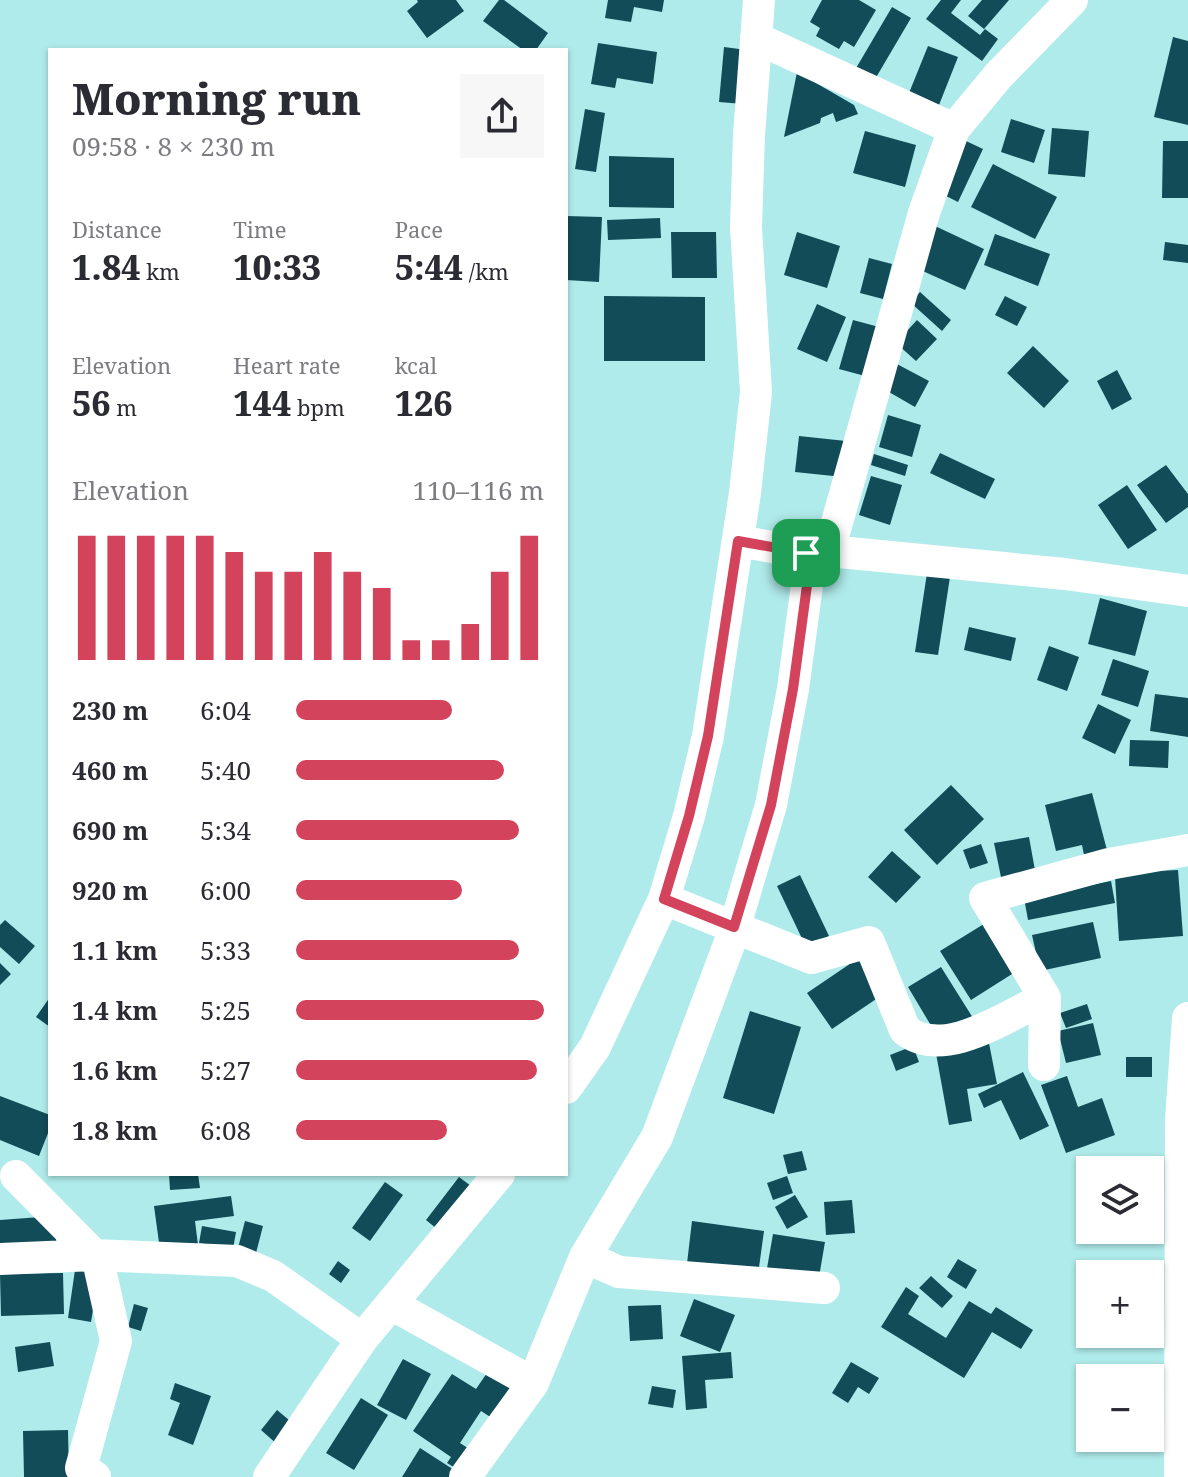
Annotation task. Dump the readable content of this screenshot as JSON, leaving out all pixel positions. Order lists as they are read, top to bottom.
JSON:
{
  "page": {
    "heading": ["Morning run", "09:58 · 8 × 230 m"],
    "stats": [
      ["Distance", "1.84 km"],
      ["Time", "10:33"],
      ["Pace", "5:44 /km"],
      ["Elevation", "56 m"],
      ["Heart rate", "144 bpm"],
      ["kcal", "126"]
    ],
    "chart": ["Elevation", "110–116 m"],
    "list": [
      {
        "name": "230 m",
        "note": "6:04"
      },
      {
        "name": "460 m",
        "note": "5:40"
      },
      {
        "name": "690 m",
        "note": "5:34"
      },
      {
        "name": "920 m",
        "note": "6:00"
      },
      {
        "name": "1.1 km",
        "note": "5:33"
      },
      {
        "name": "1.4 km",
        "note": "5:25"
      },
      {
        "name": "1.6 km",
        "note": "5:27"
      },
      {
        "name": "1.8 km",
        "note": "6:08"
      }
    ],
    "map_buttons": ["+", "−"]
  }
}
